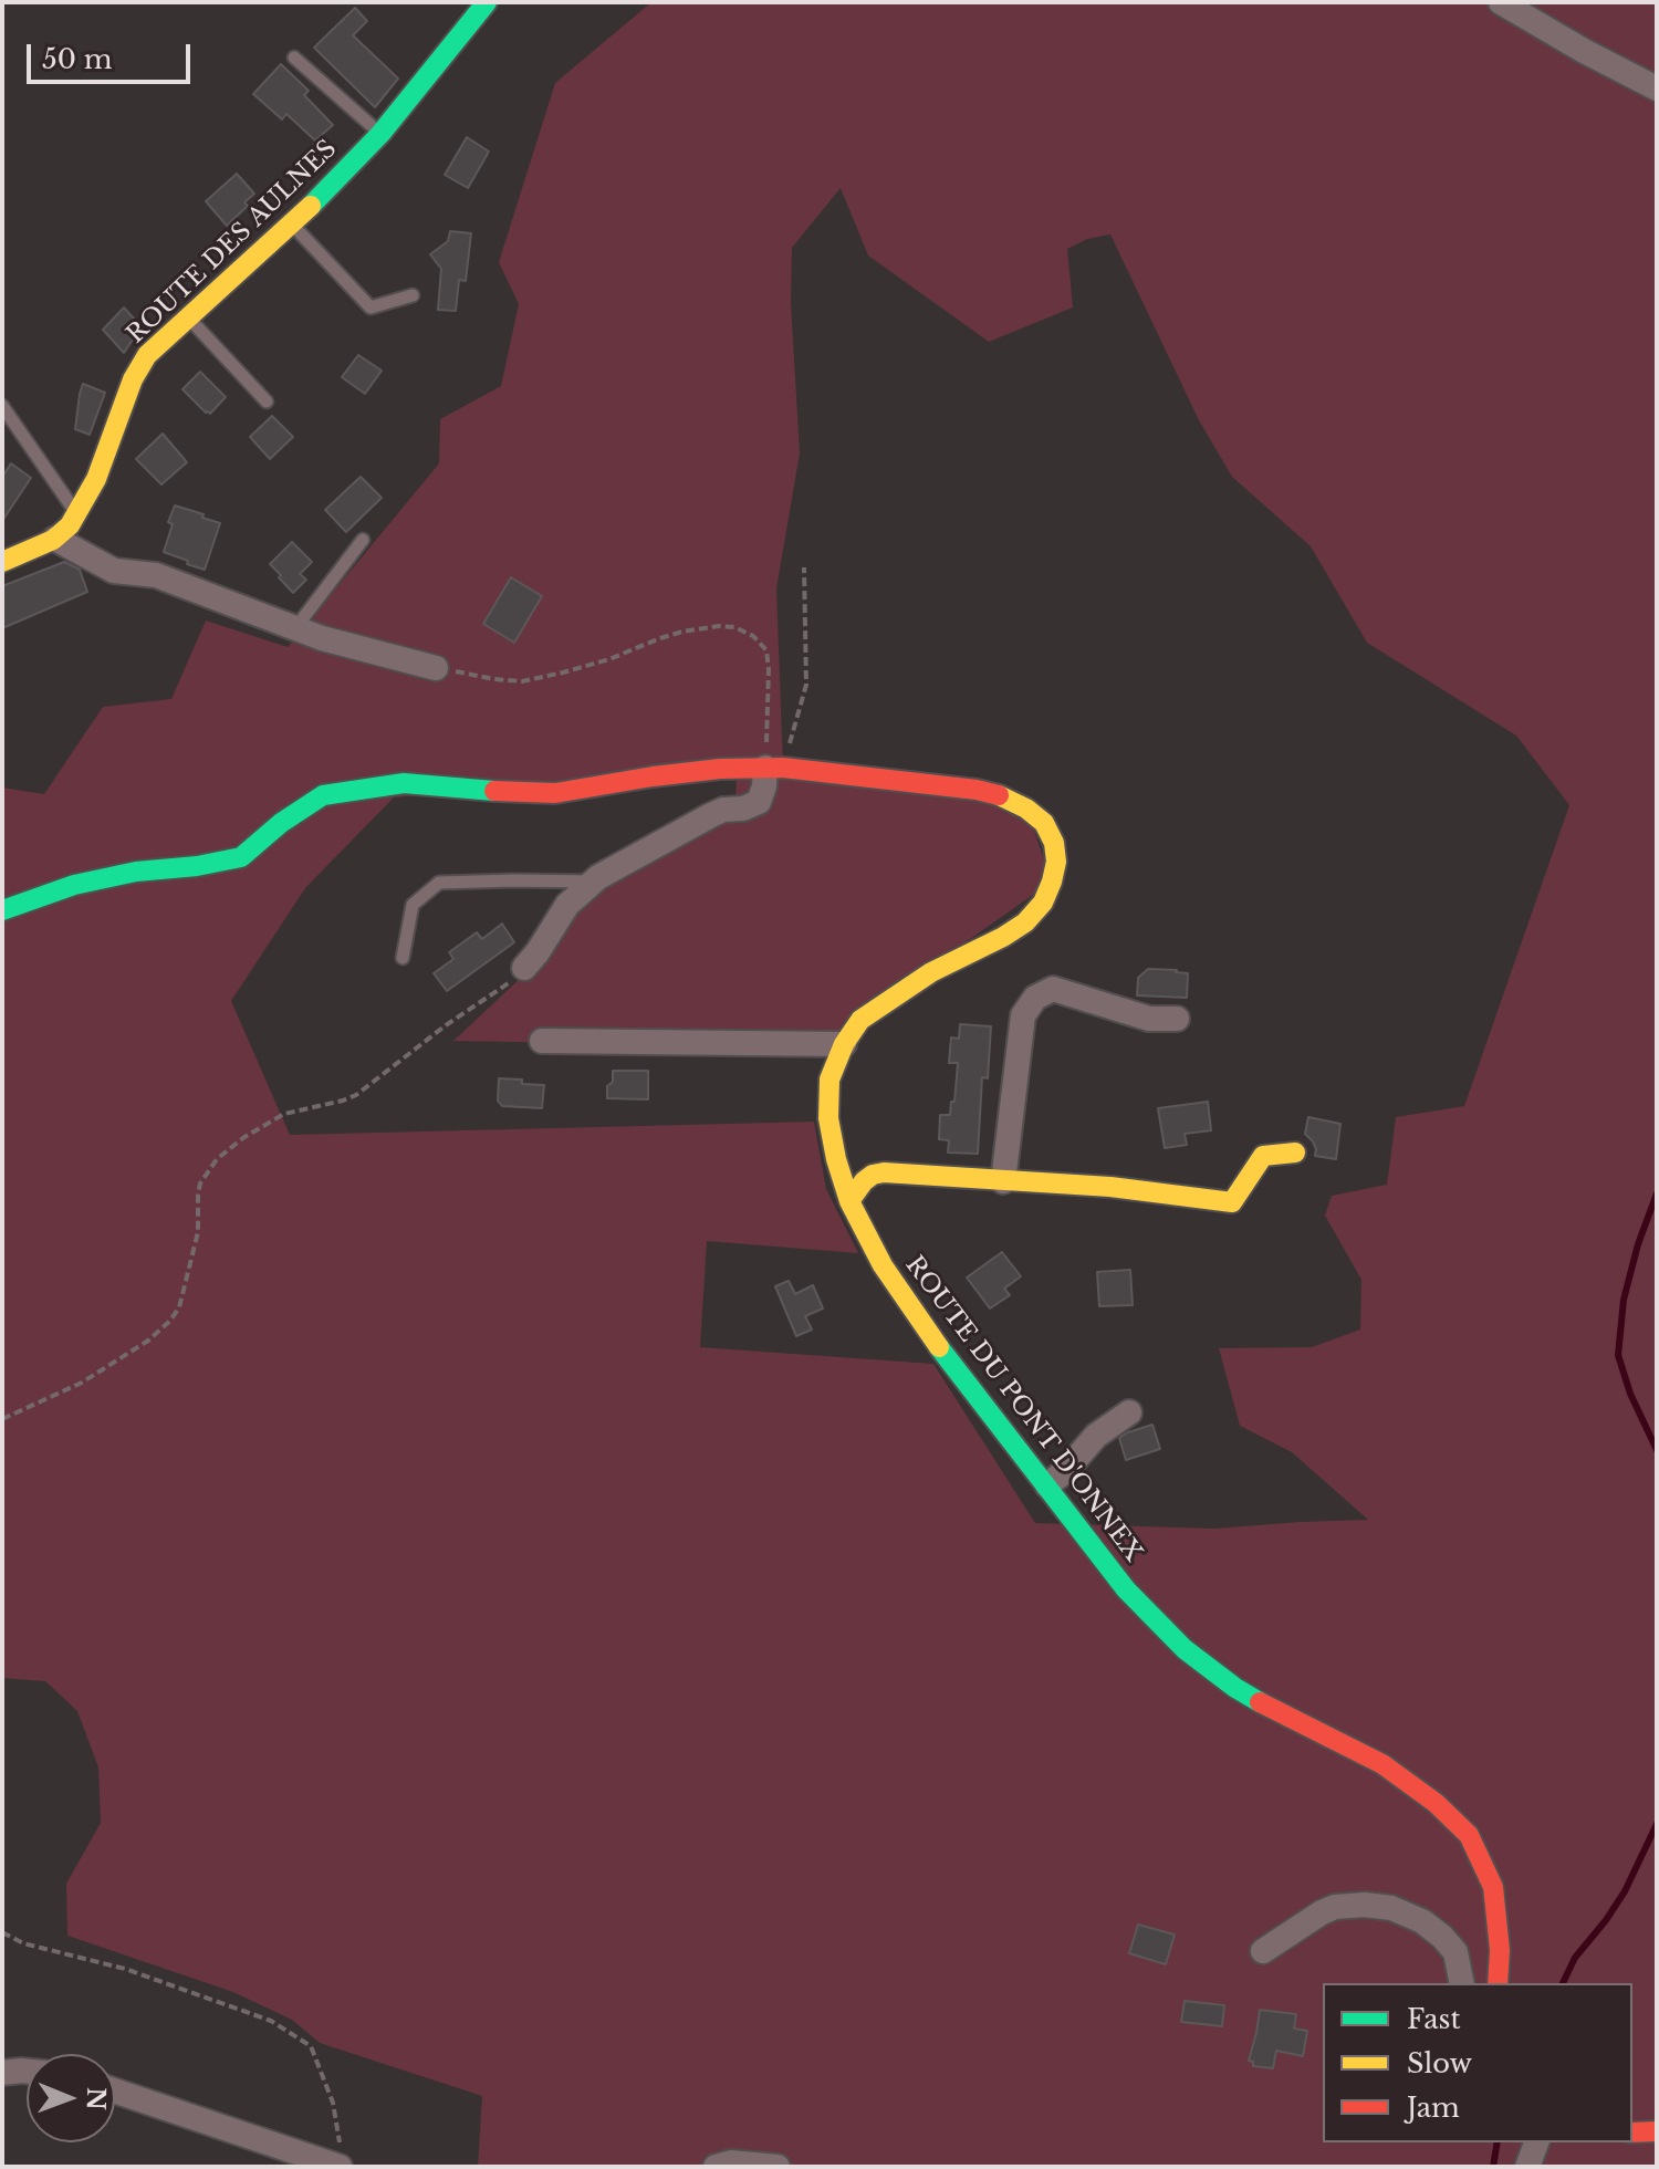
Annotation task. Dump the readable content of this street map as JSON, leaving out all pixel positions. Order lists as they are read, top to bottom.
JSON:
{
  "streets": {
    "street": ["ROUTE DES AULNES", "ROUTE DU PONT D'ONNEX"]
  },
  "legend": ["Fast", "Slow", "Jam"],
  "scale_bar": "50 m",
  "north": "right"
}
